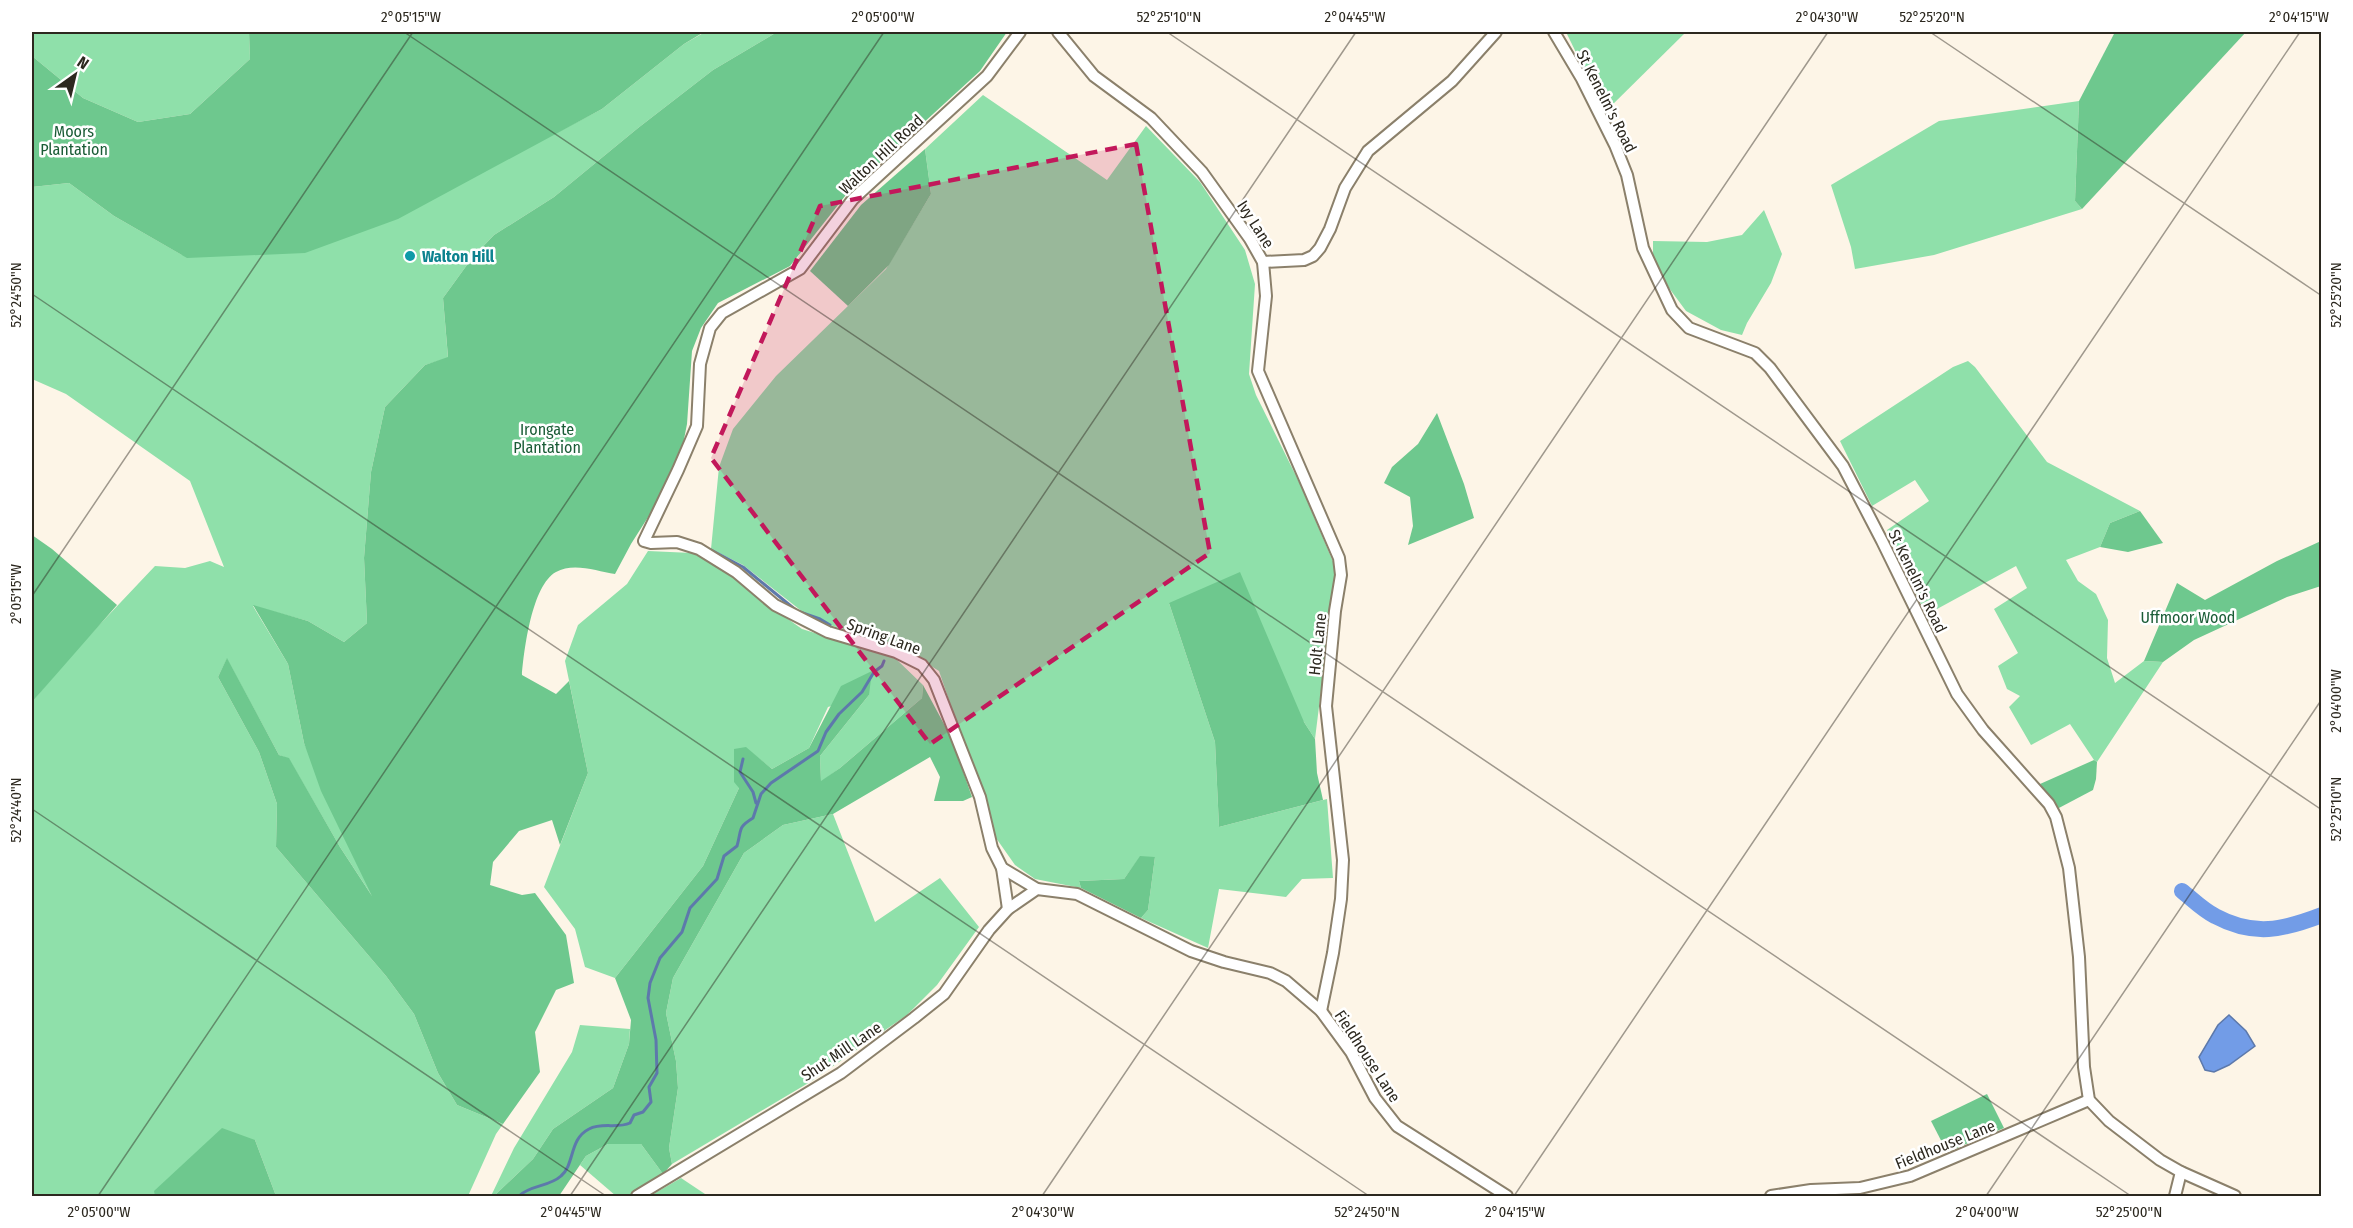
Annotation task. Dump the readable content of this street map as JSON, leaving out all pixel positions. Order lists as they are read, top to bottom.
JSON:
{
  "streets": {
    "street": [
      "St Kenelm's Road",
      "Walton Hill Road",
      "Ivy Lane",
      "Spring Lane",
      "Holt Lane",
      "Shut Mill Lane",
      "Fieldhouse Lane"
    ]
  },
  "crossings": [
    ["St Kenelm's Road", "Fieldhouse Lane"],
    ["Walton Hill Road", "Spring Lane"],
    ["Ivy Lane", "Holt Lane"],
    ["Spring Lane", "Shut Mill Lane"],
    ["Holt Lane", "Fieldhouse Lane"],
    ["Shut Mill Lane", "Fieldhouse Lane"]
  ],
  "parks": ["Moors Plantation", "Irongate Plantation", "Uffmoor Wood"],
  "places": ["Walton Hill"],
  "north": "top right",
  "coordinates": [
    "2°05'15\"W",
    "2°05'00\"W",
    "52°25'10\"N",
    "2°04'45\"W",
    "2°04'30\"W",
    "52°25'20\"N",
    "2°04'15\"W",
    "52°24'50\"N",
    "2°04'00\"W",
    "52°24'40\"N",
    "52°25'00\"N"
  ]
}
